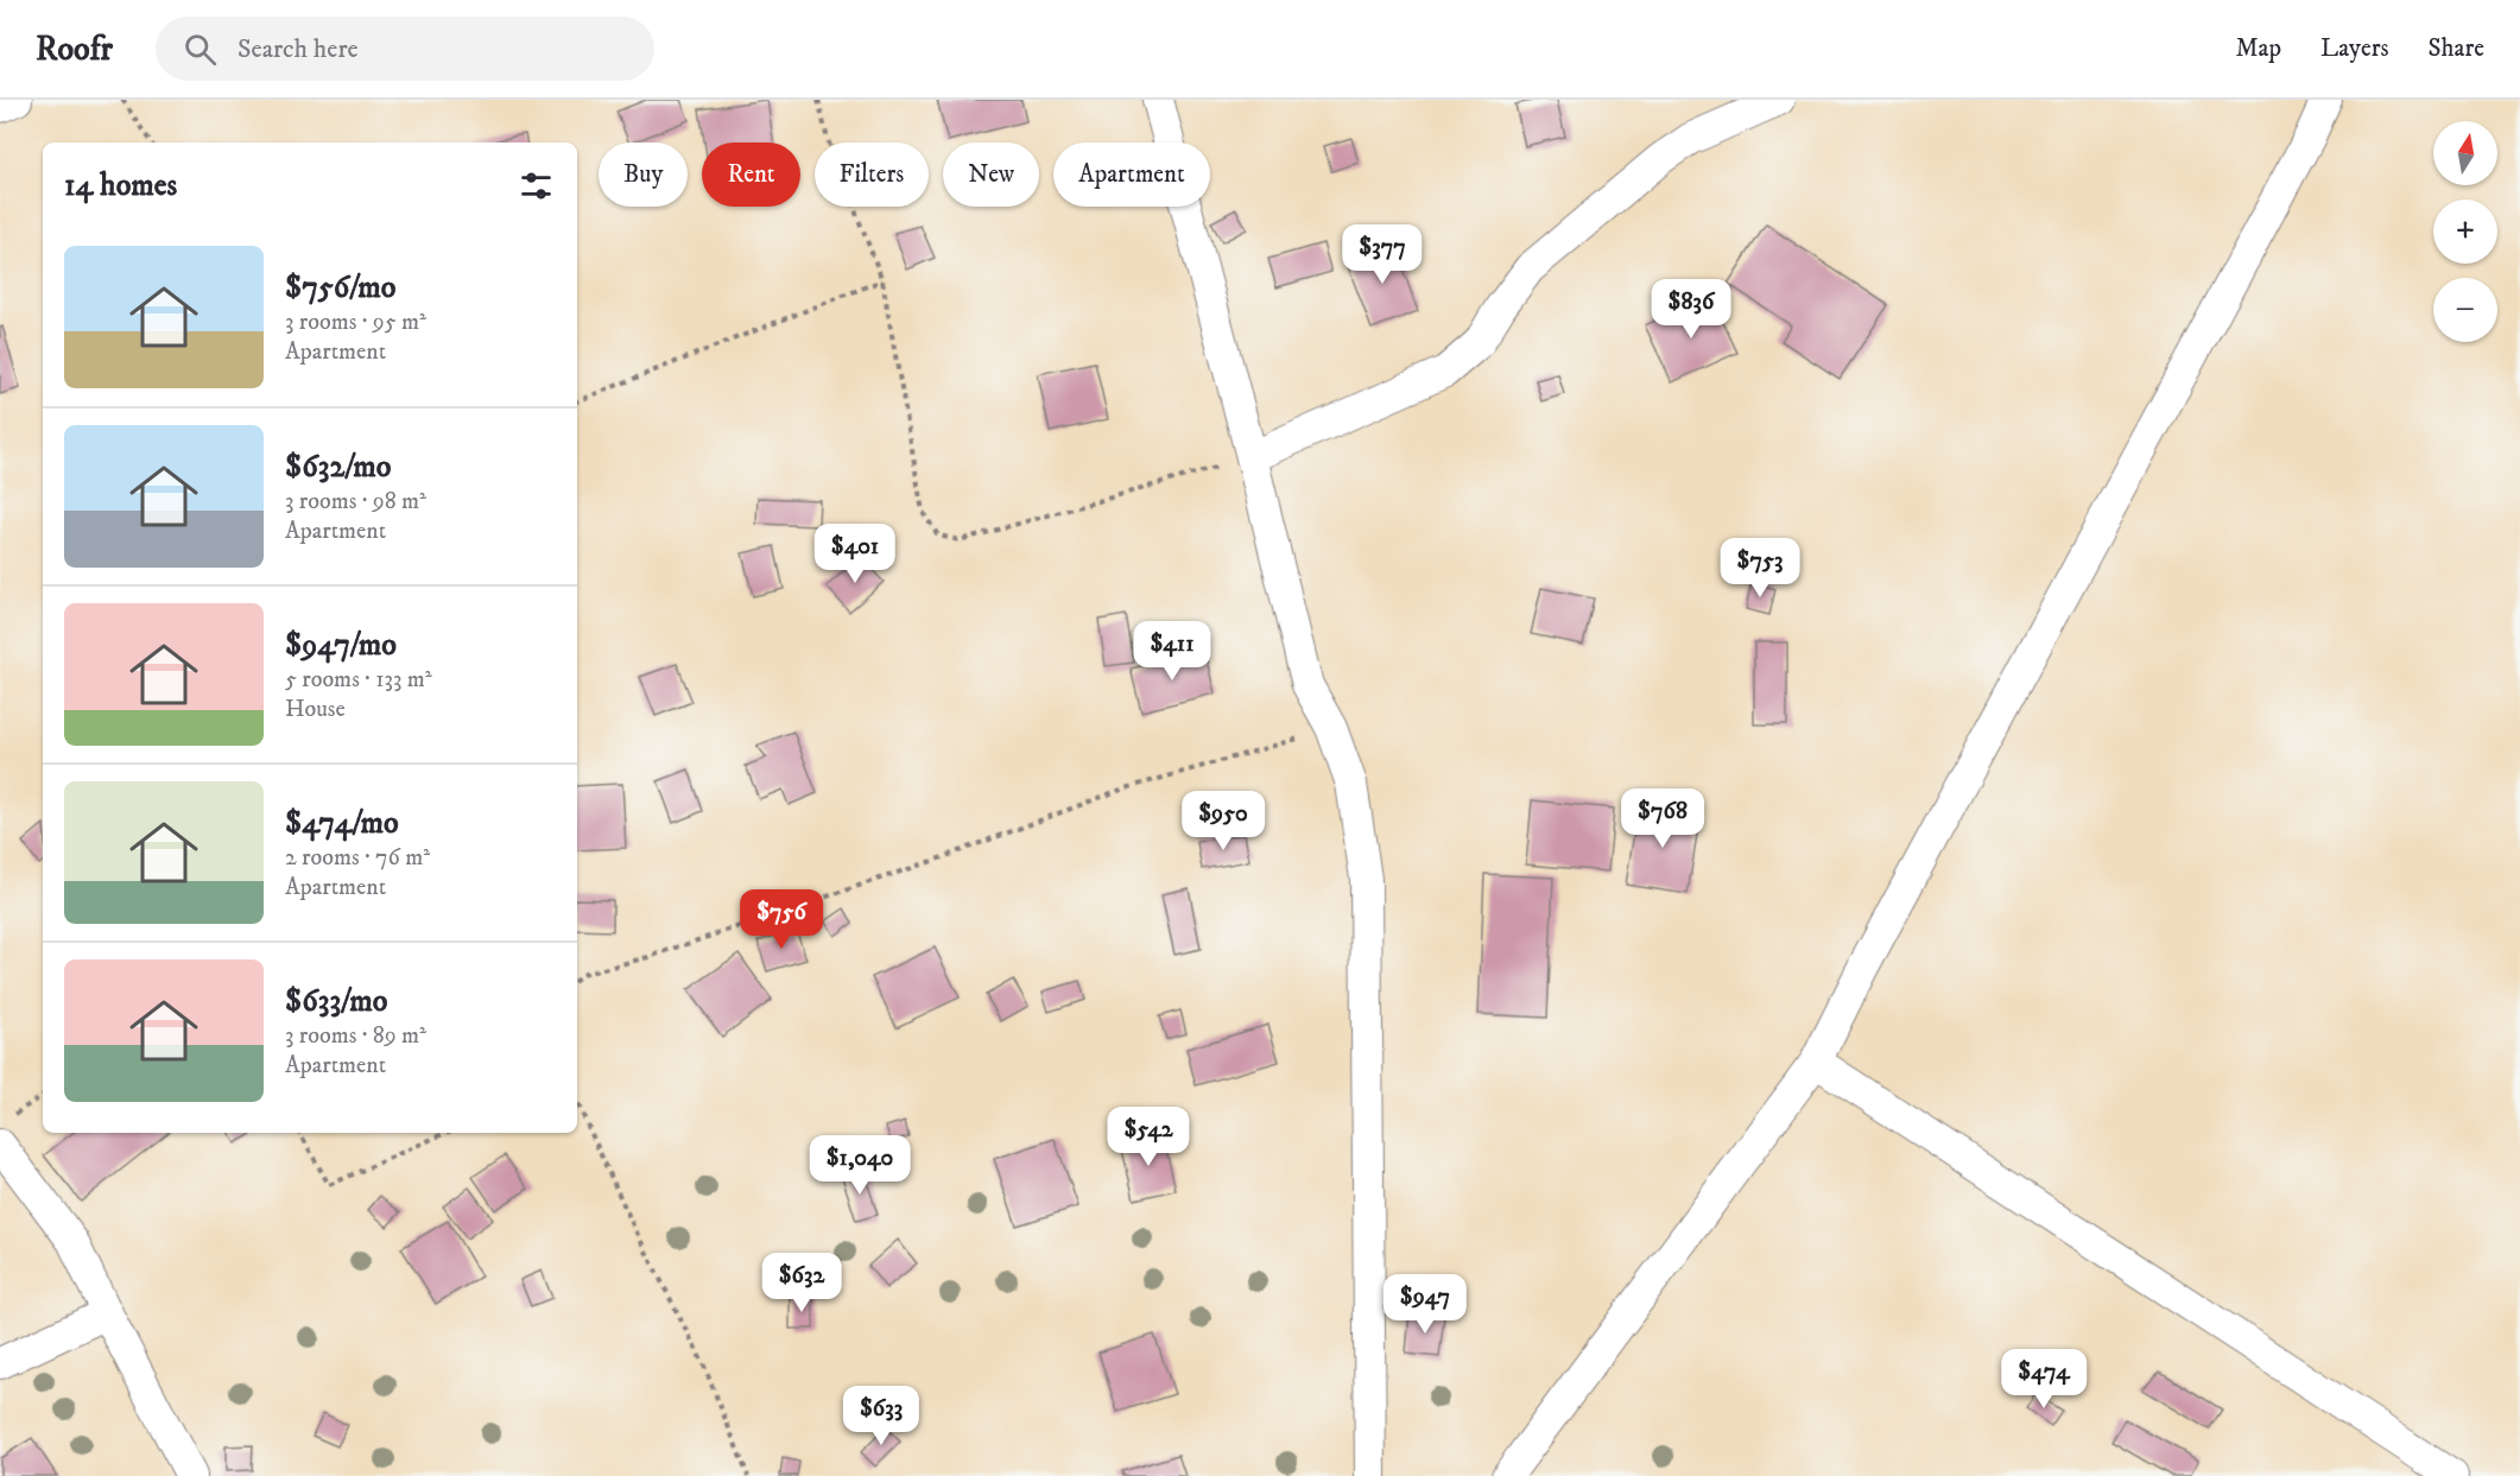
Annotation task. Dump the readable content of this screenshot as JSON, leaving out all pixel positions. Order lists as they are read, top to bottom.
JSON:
{
  "north": "top",
  "page": {
    "header": "Roofr",
    "search": "Search here",
    "nav": ["Map", "Layers", "Share"],
    "map_buttons": ["+", "−"],
    "chip": [
      "Buy",
      "Rent",
      "Filters",
      "New",
      "Apartment"
    ],
    "heading": "14 homes",
    "price": [
      "$377",
      "$836",
      "$401",
      "$753",
      "$411",
      "$768",
      "$950",
      "$756",
      "$542",
      "$1,040",
      "$632",
      "$947",
      "$474",
      "$633"
    ],
    "list": [
      {
        "name": "$756/mo",
        "note": "3 rooms · 95 m² · Apartment"
      },
      {
        "name": "$632/mo",
        "note": "3 rooms · 98 m² · Apartment"
      },
      {
        "name": "$947/mo",
        "note": "5 rooms · 133 m² · House"
      },
      {
        "name": "$474/mo",
        "note": "2 rooms · 76 m² · Apartment"
      },
      {
        "name": "$633/mo",
        "note": "3 rooms · 89 m² · Apartment"
      }
    ]
  }
}
